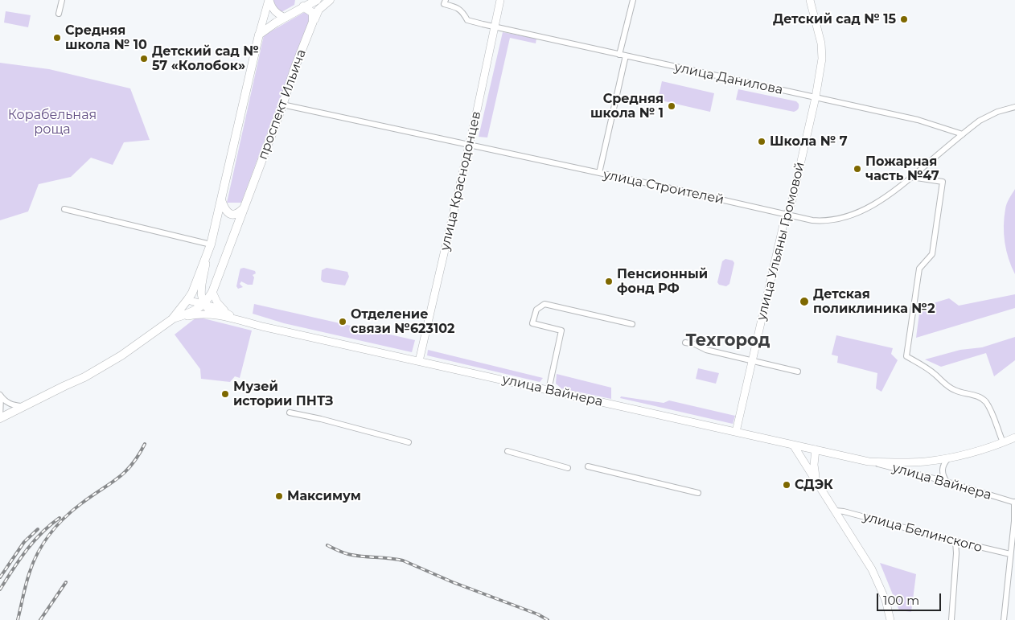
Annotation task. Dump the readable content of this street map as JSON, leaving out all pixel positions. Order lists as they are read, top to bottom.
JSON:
{
  "streets": {
    "main road": [
      "проспект Ильича",
      "улица Краснодонцев",
      "улица Ульяны Громовой",
      "улица Вайнера"
    ],
    "street": ["улица Данилова", "улица Строителей", "улица Белинского"]
  },
  "crossings": [
    ["улица Данилова", "улица Краснодонцев"],
    ["улица Данилова", "улица Строителей"],
    ["улица Данилова", "улица Ульяны Громовой"],
    ["проспект Ильича", "улица Строителей"],
    ["проспект Ильича", "улица Вайнера"],
    ["улица Краснодонцев", "улица Строителей"],
    ["улица Краснодонцев", "улица Вайнера"],
    ["улица Строителей", "улица Ульяны Громовой"],
    ["улица Ульяны Громовой", "улица Вайнера"]
  ],
  "districts": ["Техгород"],
  "parks": ["Корабельная роща"],
  "places": [
    "Детский сад № 15",
    "Средняя школа № 10",
    "Детский сад № 57 «Колобок»",
    "Средняя школа № 1",
    "Школа № 7",
    "Пожарная часть №47",
    "Пенсионный фонд РФ",
    "Детская поликлиника №2",
    "Отделение связи №623102",
    "Музей истории ПНТЗ",
    "СДЭК",
    "Максимум"
  ],
  "scale_bar": "100 m"
}
